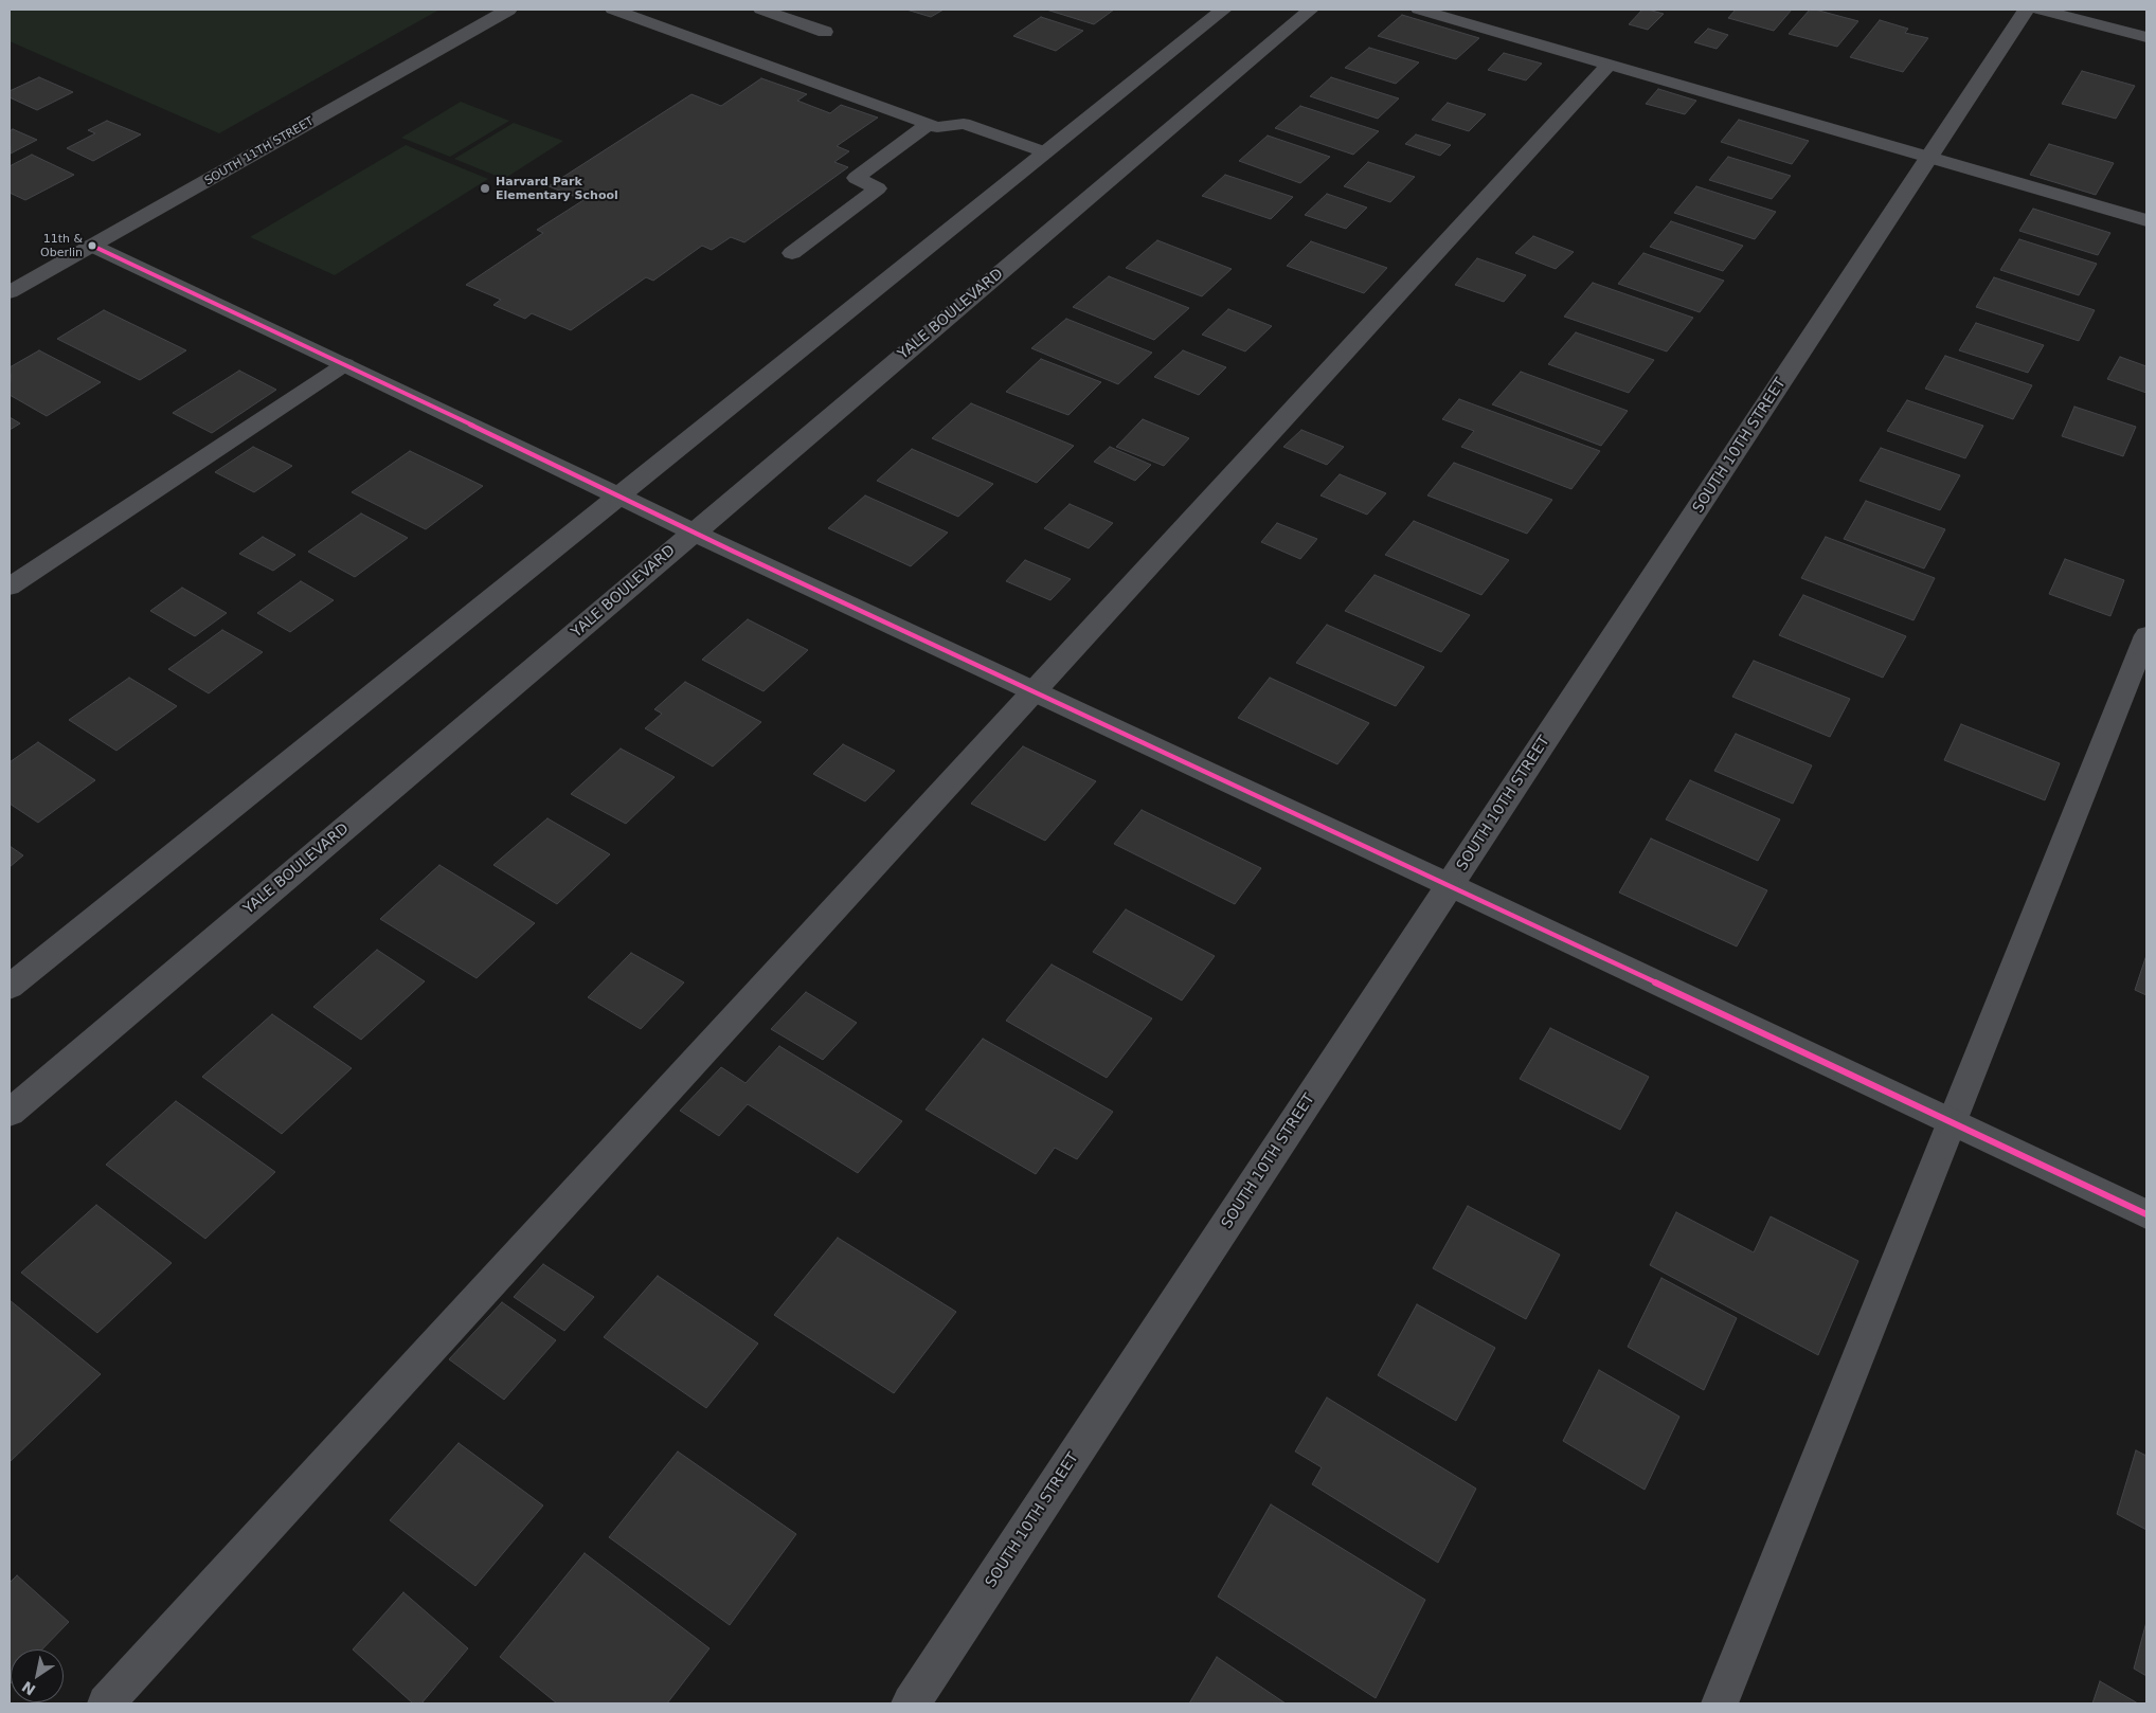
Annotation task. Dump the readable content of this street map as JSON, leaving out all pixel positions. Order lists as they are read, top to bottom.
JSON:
{
  "streets": {
    "street": ["SOUTH 11TH STREET", "YALE BOULEVARD", "SOUTH 10TH STREET"]
  },
  "places": ["Harvard Park Elementary School", "11th & Oberlin"],
  "north": "bottom left"
}
